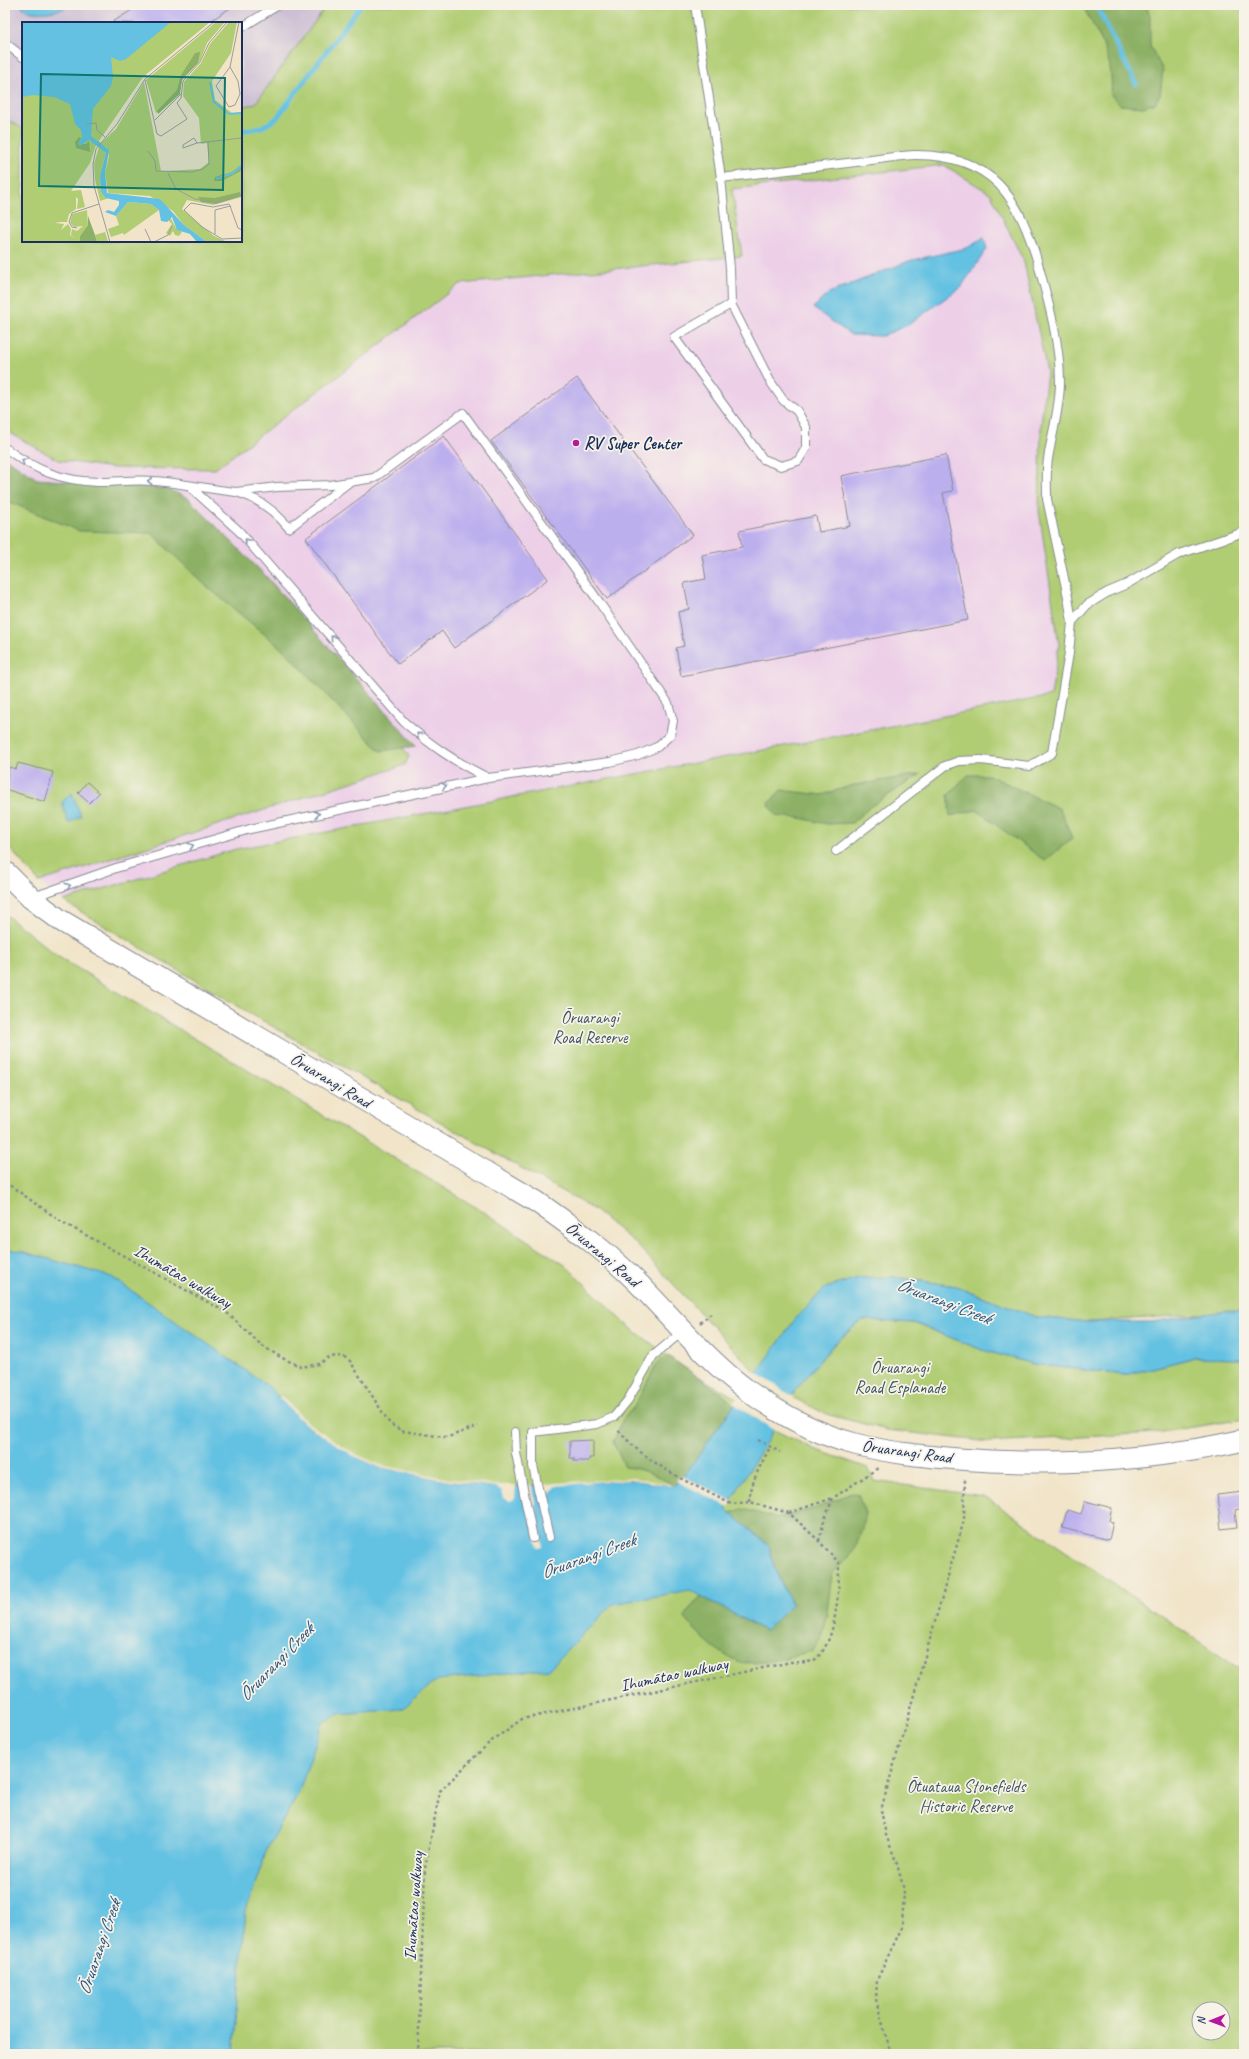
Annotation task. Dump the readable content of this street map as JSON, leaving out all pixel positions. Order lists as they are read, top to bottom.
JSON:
{
  "streets": {
    "street": ["Ōruarangi Road"],
    "path": ["Ihumātao walkway"]
  },
  "water": ["Ōruarangi Creek"],
  "parks": ["Ōruarangi Road Reserve", "Ōruarangi Road Esplanade", "Ōtuataua Stonefields Historic Reserve"],
  "places": ["RV Super Center"],
  "north": "left"
}
